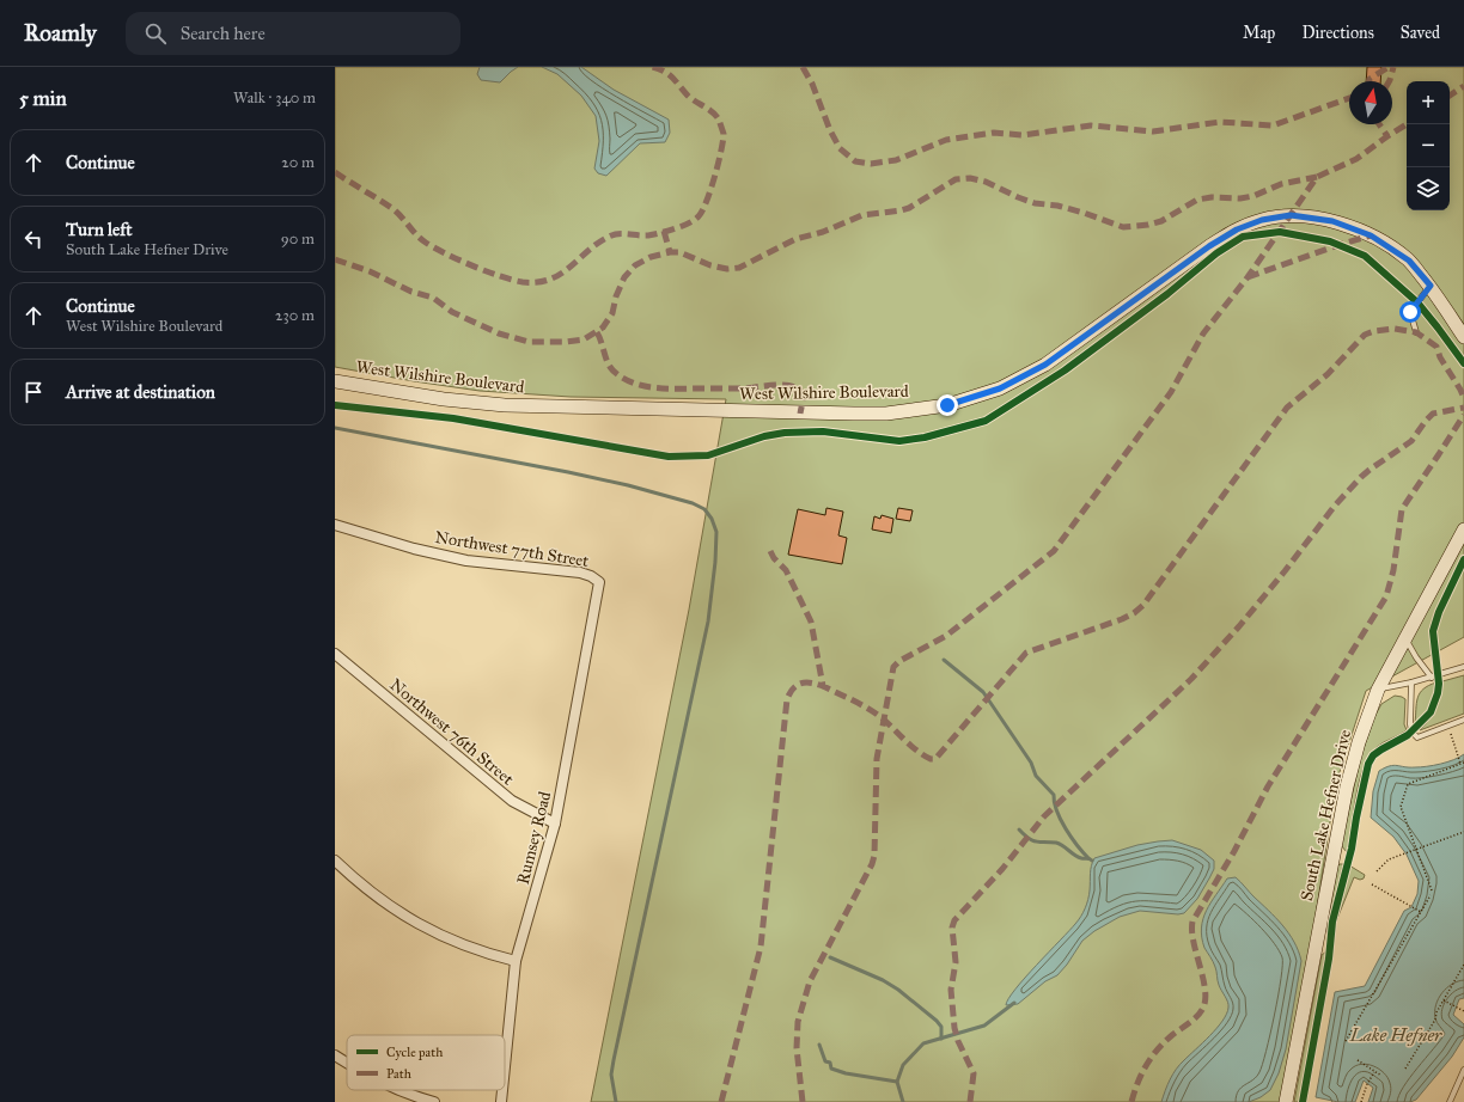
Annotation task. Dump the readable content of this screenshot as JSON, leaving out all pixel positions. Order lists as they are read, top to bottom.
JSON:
{
  "streets": {
    "street": [
      "West Wilshire Boulevard",
      "Northwest 77th Street",
      "Northwest 76th Street",
      "South Lake Hefner Drive",
      "Rumsey Road"
    ]
  },
  "crossings": [
    ["Northwest 77th Street", "Rumsey Road"],
    ["Northwest 76th Street", "Rumsey Road"]
  ],
  "water": ["Lake Hefner"],
  "legend": ["Cycle path", "Path"],
  "north": "top",
  "page": {
    "header": "Roamly",
    "search": "Search here",
    "nav": ["Map", "Directions", "Saved"],
    "heading": ["5 min", "Walk · 340 m"],
    "map_buttons": ["+", "−"],
    "list": [
      ["Continue", "20 m"],
      ["Turn left", "South Lake Hefner Drive", "90 m"],
      ["Continue", "West Wilshire Boulevard", "230 m"],
      "Arrive at destination"
    ]
  }
}
